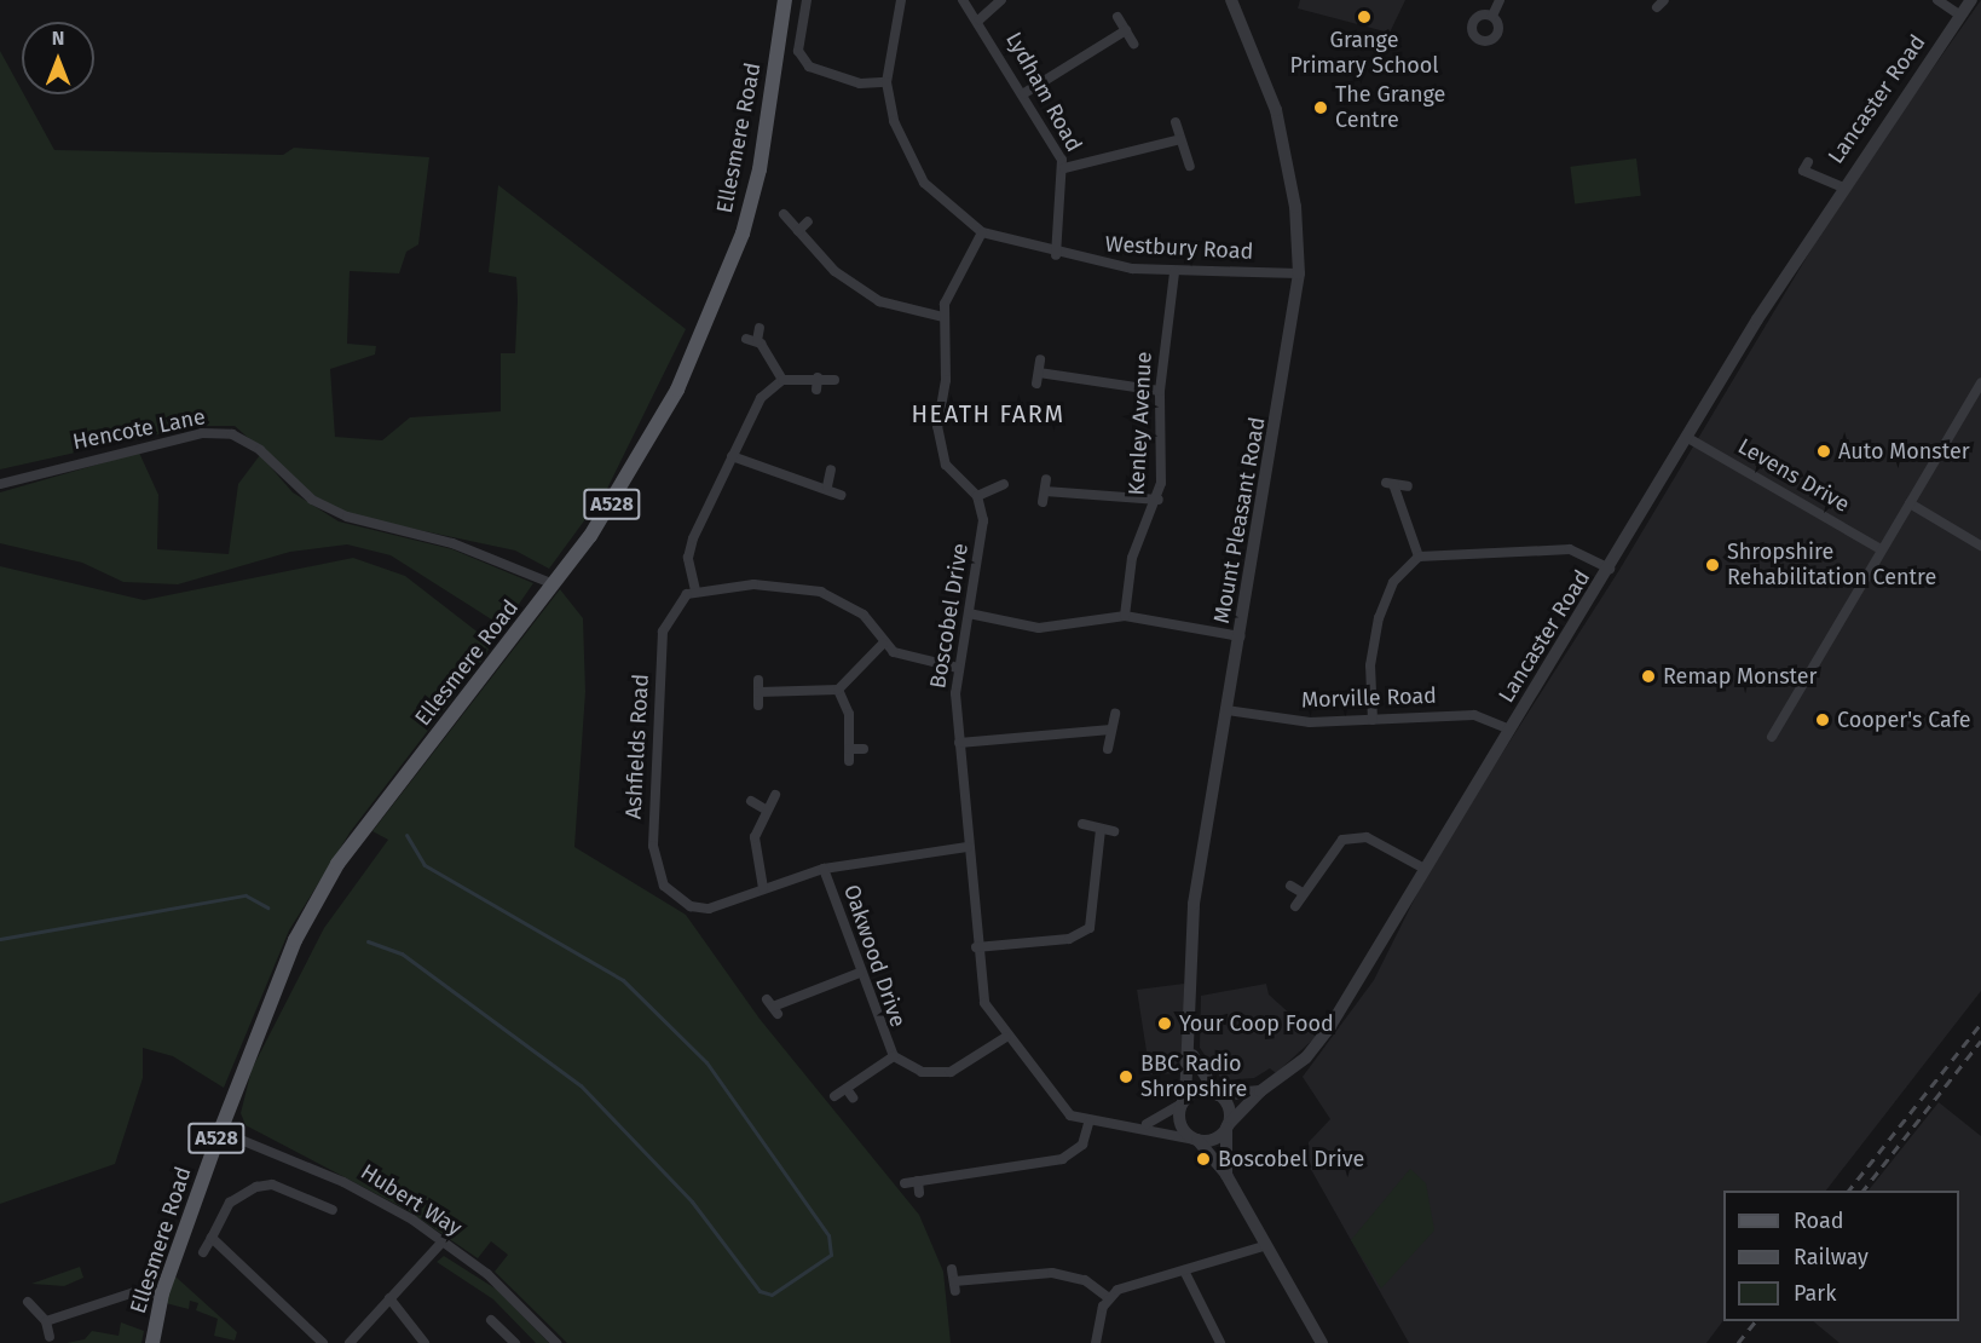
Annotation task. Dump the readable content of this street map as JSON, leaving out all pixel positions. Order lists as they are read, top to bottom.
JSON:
{
  "streets": {
    "main road": ["Ellesmere Road", "A528"],
    "street": [
      "Lydham Road",
      "Lancaster Road",
      "Westbury Road",
      "Kenley Avenue",
      "Hencote Lane",
      "Levens Drive",
      "Mount Pleasant Road",
      "Boscobel Drive",
      "Morville Road",
      "Ashfields Road",
      "Oakwood Drive",
      "Hubert Way"
    ]
  },
  "crossings": [
    ["Lydham Road", "Westbury Road"],
    ["Lancaster Road", "Levens Drive"],
    ["Lancaster Road", "Mount Pleasant Road"],
    ["Lancaster Road", "Boscobel Drive"],
    ["Lancaster Road", "Morville Road"],
    ["Ellesmere Road", "Hencote Lane"],
    ["Ellesmere Road", "Hubert Way"],
    ["Westbury Road", "Kenley Avenue"],
    ["Westbury Road", "Mount Pleasant Road"],
    ["Mount Pleasant Road", "Boscobel Drive"],
    ["Mount Pleasant Road", "Morville Road"],
    ["Boscobel Drive", "Ashfields Road"],
    ["Boscobel Drive", "Oakwood Drive"],
    ["Ashfields Road", "Oakwood Drive"]
  ],
  "districts": ["HEATH FARM"],
  "places": [
    "Grange Primary School",
    "The Grange Centre",
    "Auto Monster",
    "Shropshire Rehabilitation Centre",
    "Remap Monster",
    "Cooper's Cafe",
    "Your Coop Food",
    "BBC Radio Shropshire",
    "Boscobel Drive"
  ],
  "legend": ["Road", "Railway", "Park"],
  "north": "top"
}
